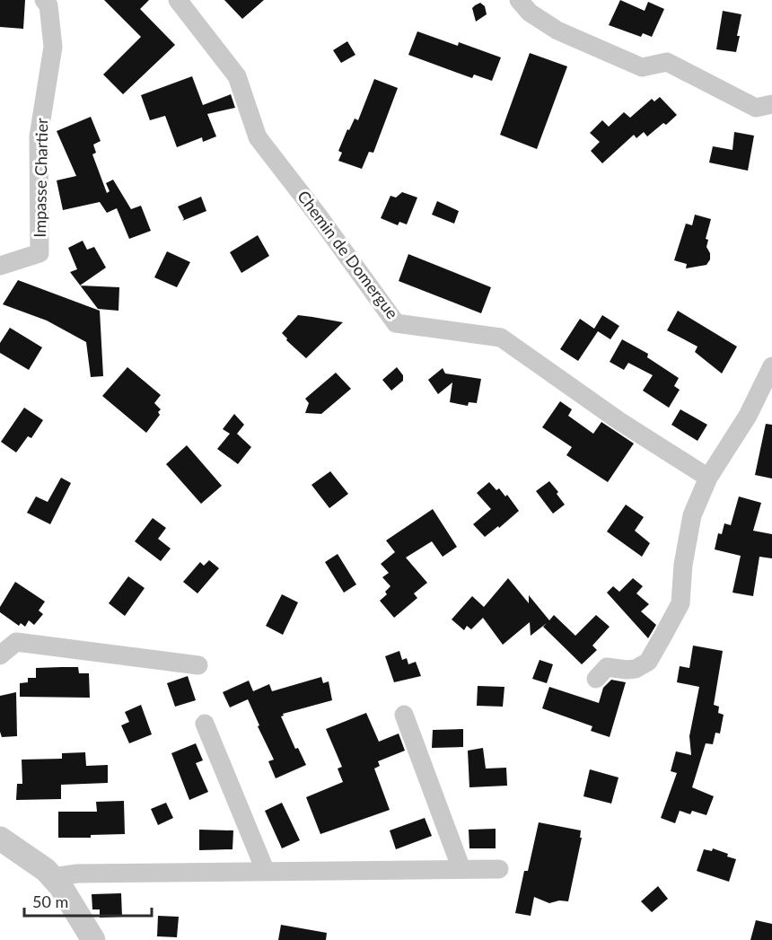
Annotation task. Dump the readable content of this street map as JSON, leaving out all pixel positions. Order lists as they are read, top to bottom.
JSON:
{
  "streets": {
    "street": ["Impasse Chartier", "Chemin de Domergue"]
  },
  "scale_bar": "50 m"
}
